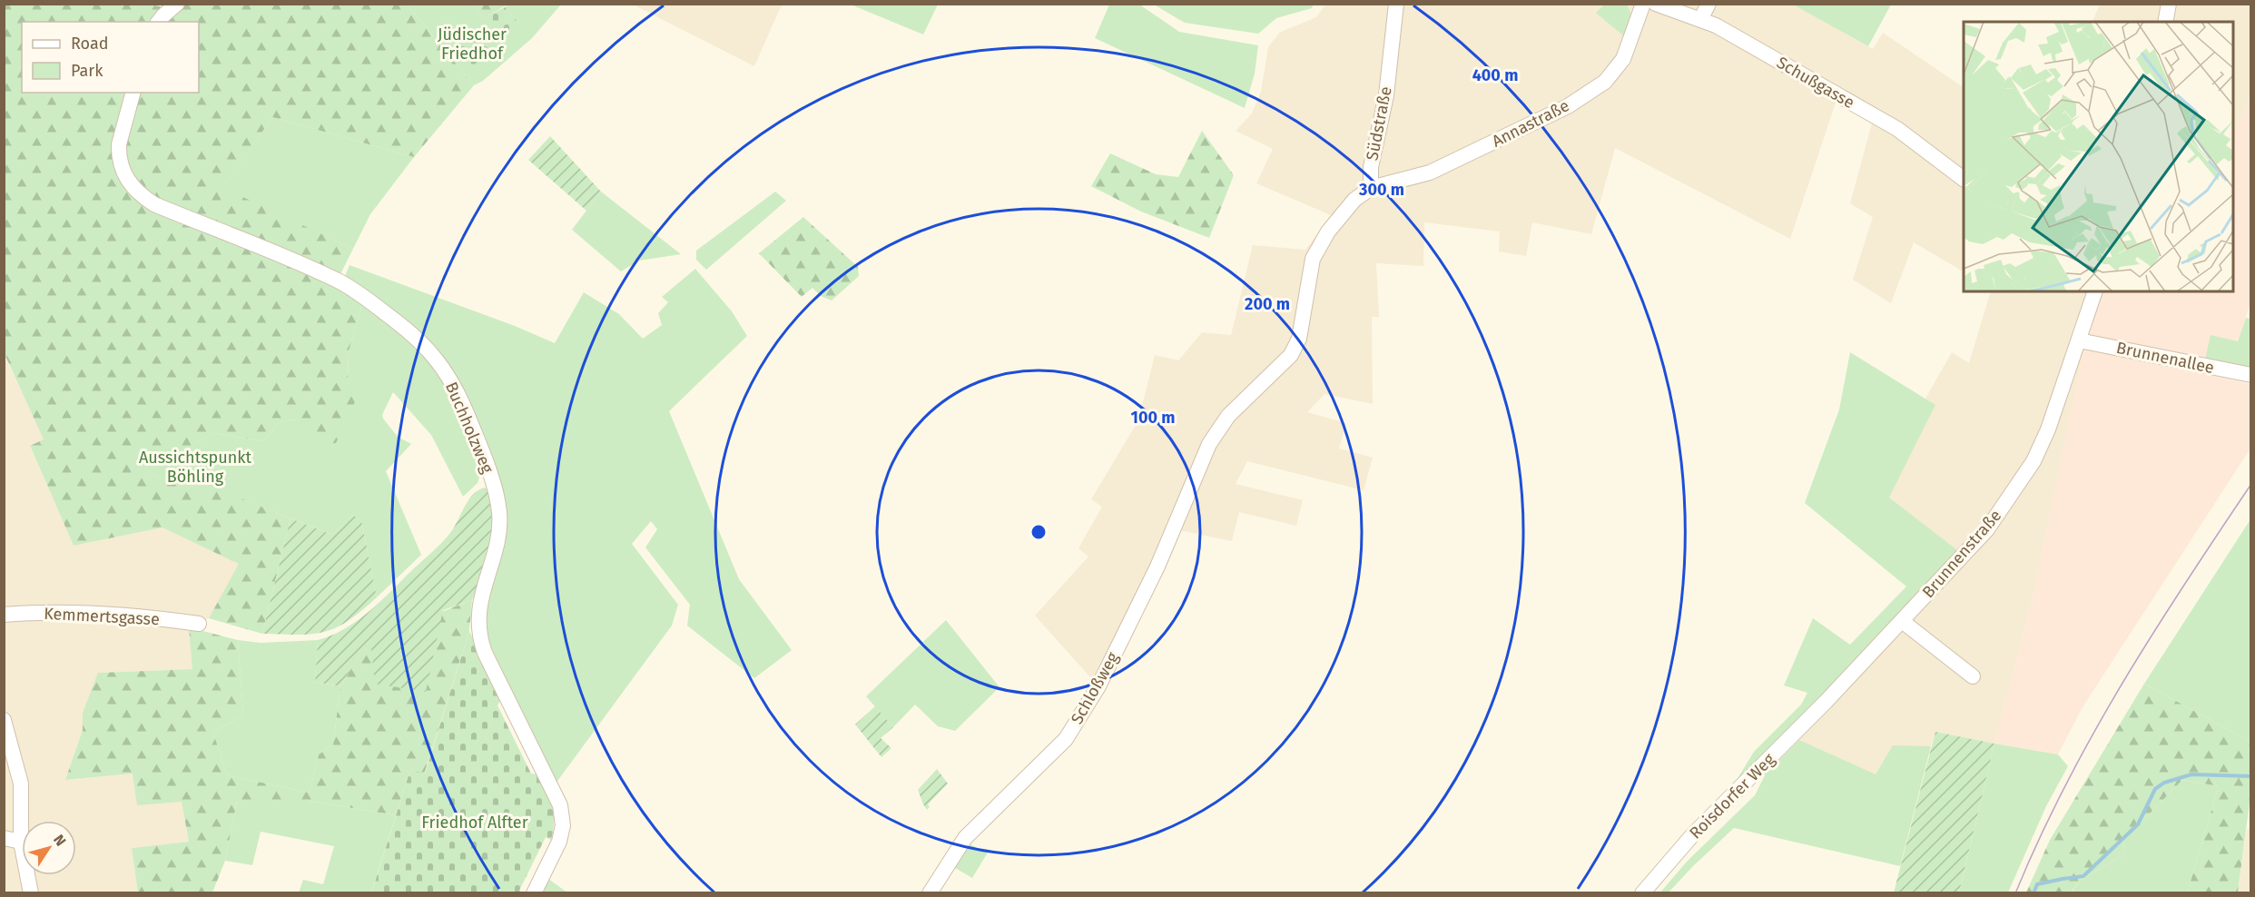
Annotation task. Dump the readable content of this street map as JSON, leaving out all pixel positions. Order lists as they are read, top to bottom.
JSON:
{
  "streets": {
    "street": [
      "Schußgasse",
      "Südstraße",
      "Annastraße",
      "Brunnenallee",
      "Buchholzweg",
      "Brunnenstraße",
      "Kemmertsgasse",
      "Schloßweg",
      "Roisdorfer Weg"
    ]
  },
  "crossings": [
    ["Südstraße", "Annastraße"],
    ["Südstraße", "Schloßweg"],
    ["Annastraße", "Schloßweg"],
    ["Brunnenallee", "Brunnenstraße"],
    ["Brunnenstraße", "Roisdorfer Weg"]
  ],
  "parks": ["Jüdischer Friedhof", "Aussichtspunkt Böhling", "Friedhof Alfter"],
  "legend": ["Road", "Park"],
  "north": "top right",
  "rings": [
    "400 m",
    "300 m",
    "200 m",
    "100 m"
  ]
}
